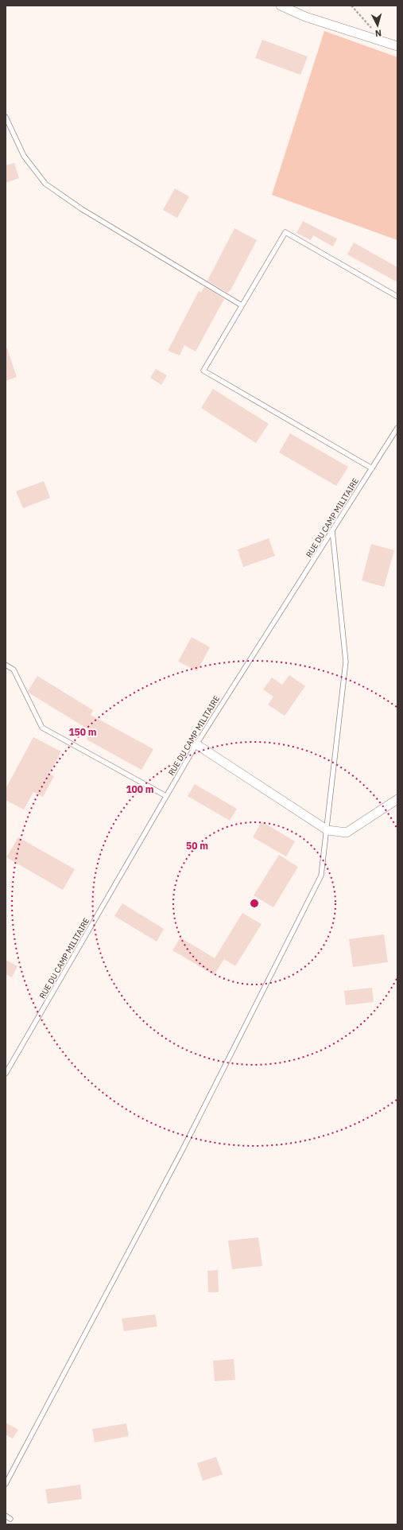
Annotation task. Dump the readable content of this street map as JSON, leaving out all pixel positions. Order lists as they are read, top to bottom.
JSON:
{
  "streets": {
    "lane": ["RUE DU CAMP MILITAIRE"]
  },
  "north": "bottom",
  "rings": ["150 m", "100 m", "50 m"]
}
